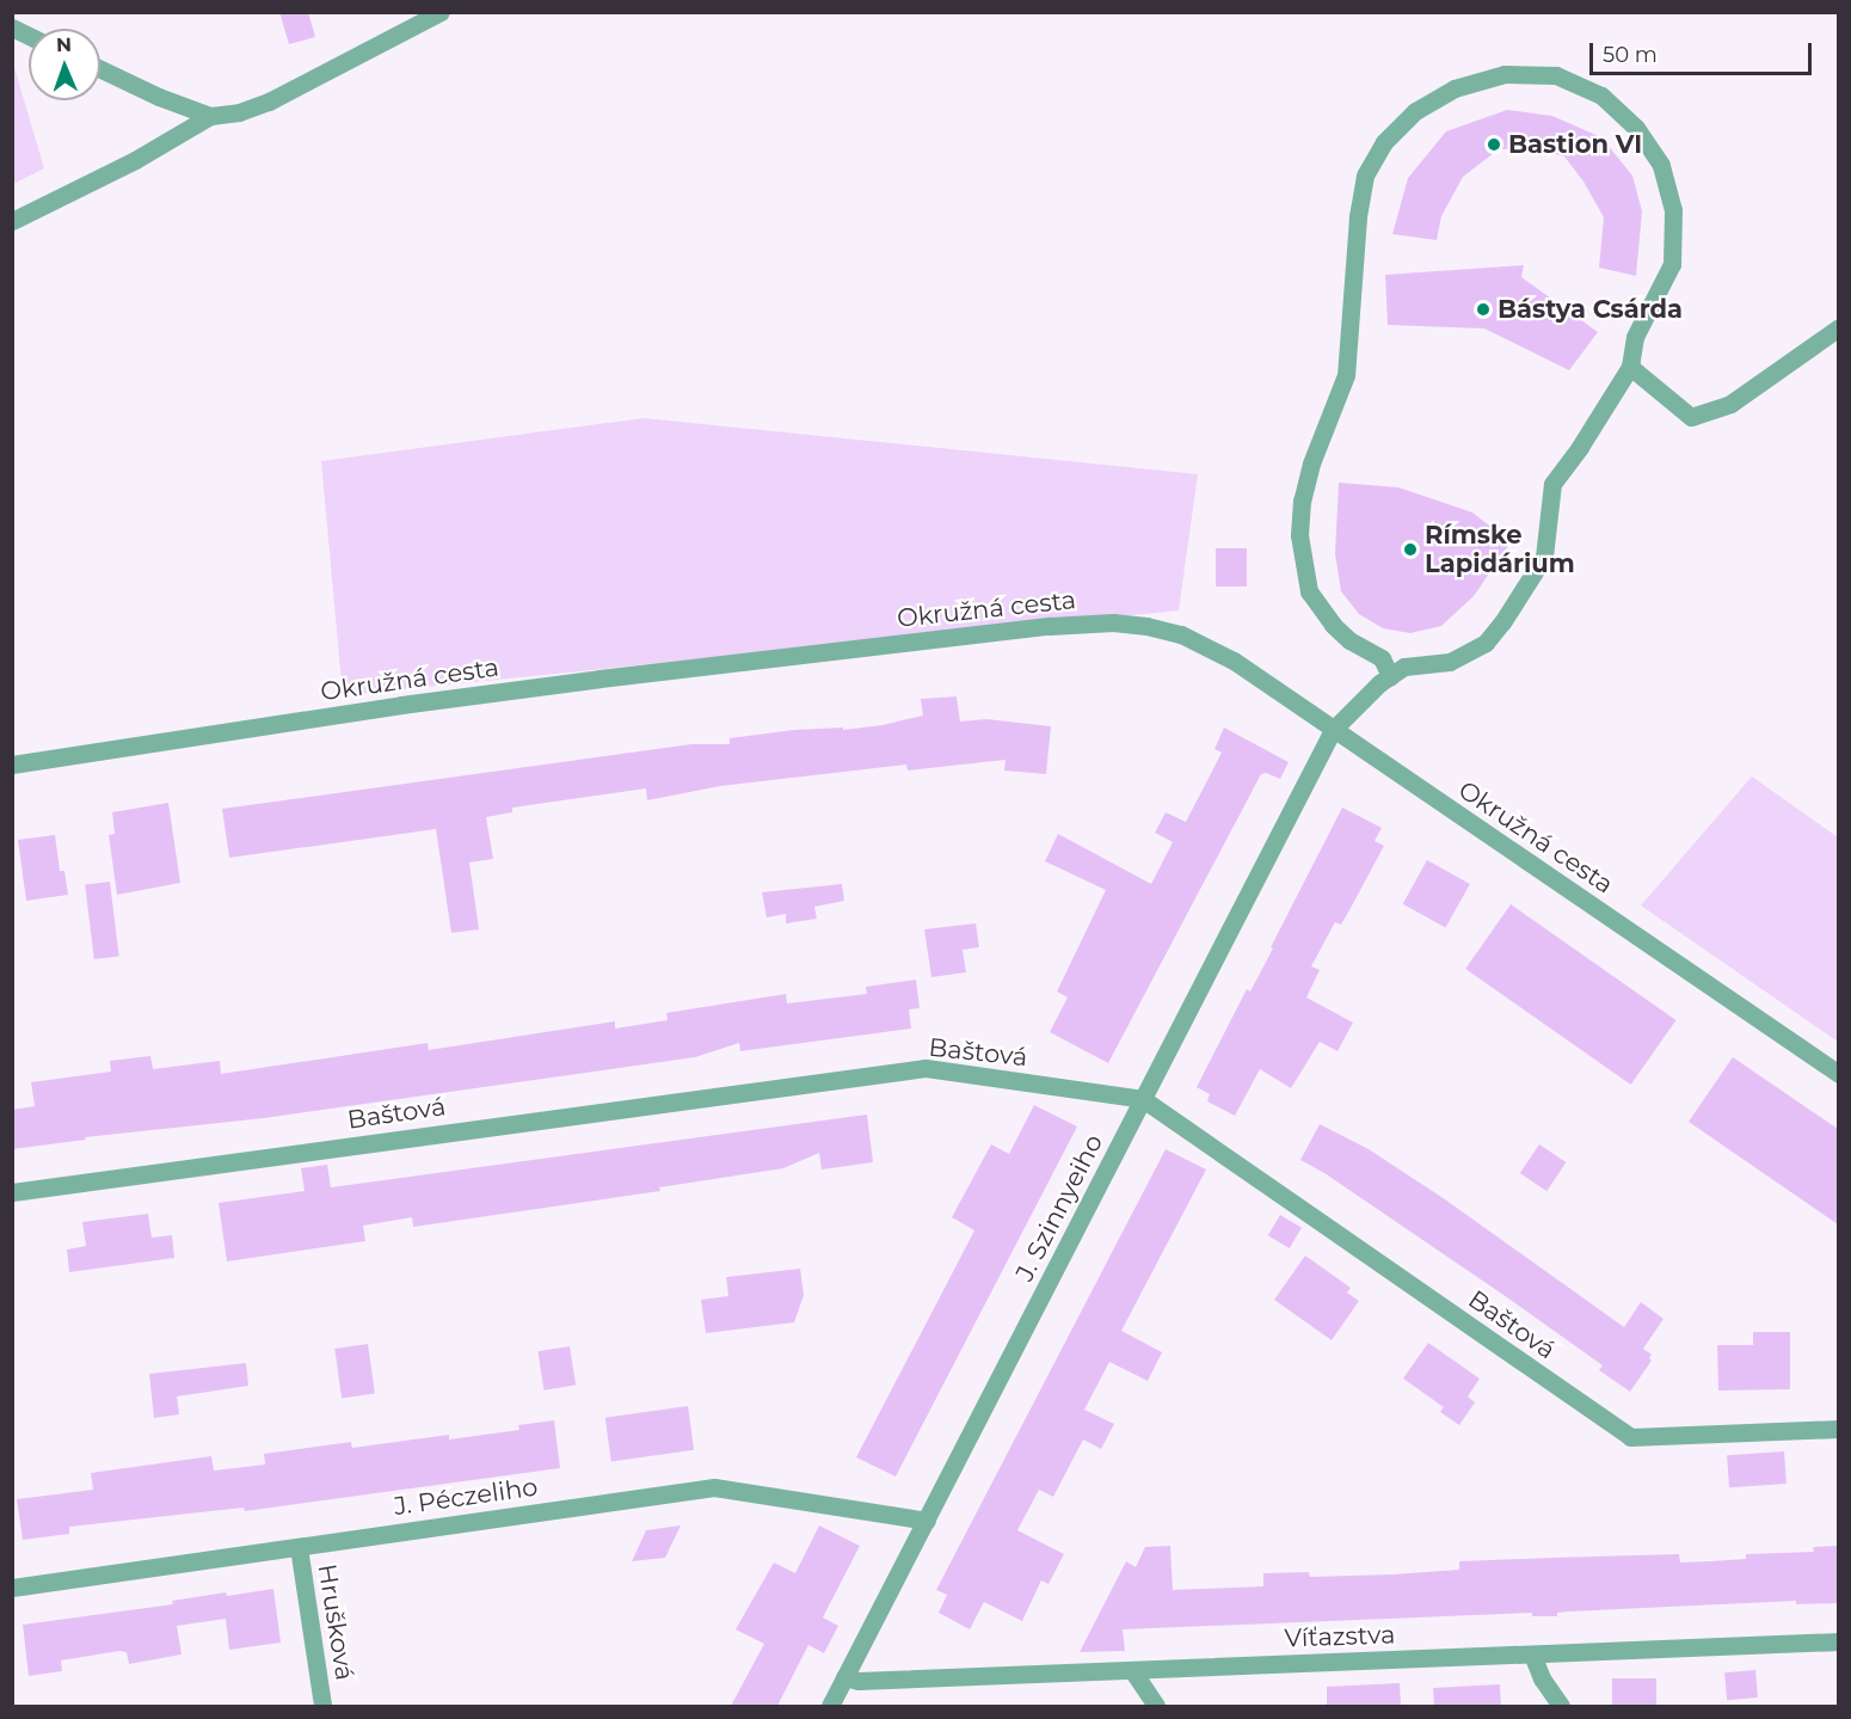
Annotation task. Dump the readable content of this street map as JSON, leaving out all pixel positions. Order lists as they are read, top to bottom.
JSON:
{
  "streets": {
    "street": [
      "Okružná cesta",
      "Baštová",
      "J. Szinnyeiho",
      "J. Péczeliho",
      "Hrušková",
      "Víťazstva"
    ]
  },
  "crossings": [
    ["Okružná cesta", "J. Szinnyeiho"],
    ["Baštová", "J. Szinnyeiho"],
    ["J. Szinnyeiho", "J. Péczeliho"],
    ["J. Szinnyeiho", "Víťazstva"],
    ["J. Péczeliho", "Hrušková"]
  ],
  "places": ["Bastion VI", "Bástya Csárda", "Rímske Lapidárium"],
  "scale_bar": "50 m",
  "north": "top"
}
